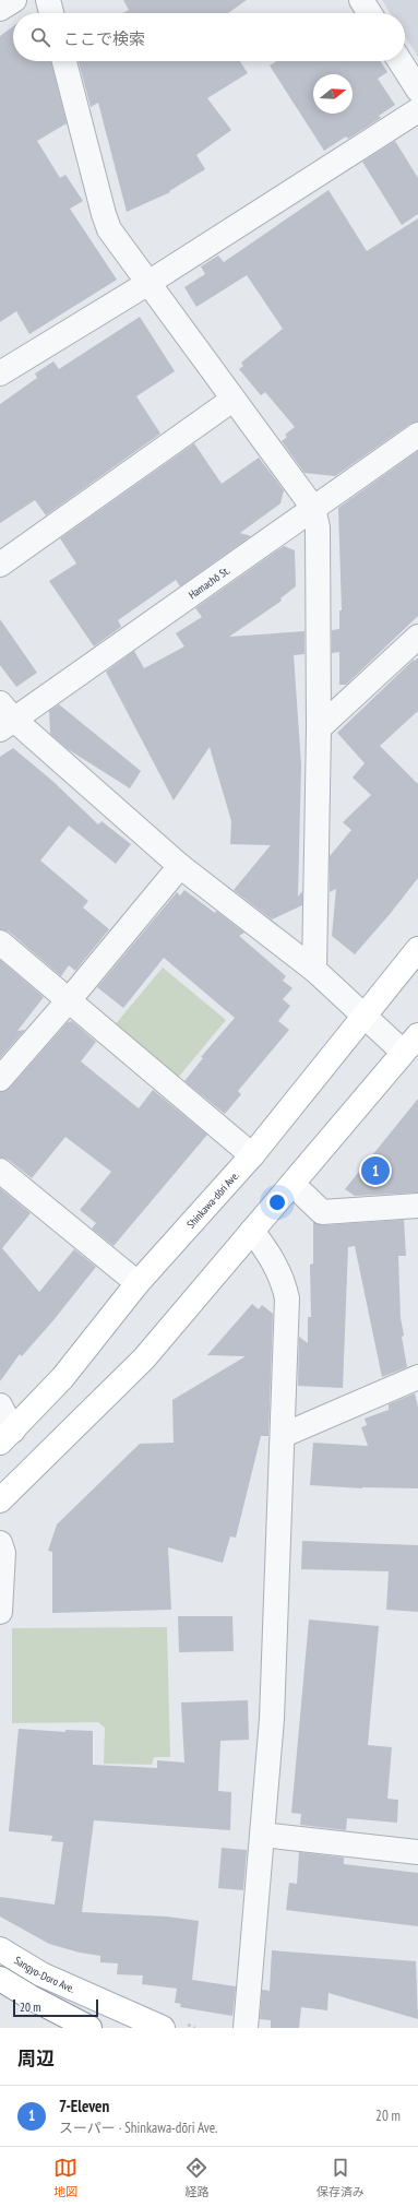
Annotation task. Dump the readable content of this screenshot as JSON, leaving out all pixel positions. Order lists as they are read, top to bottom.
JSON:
{
  "streets": {
    "main road": ["Shinkawa-dōri Ave.", "Sangyo-Doro Ave."],
    "street": ["Hamachō St."]
  },
  "scale_bar": "20 m",
  "north": "right",
  "page": {
    "search": "ここで検索",
    "pins": "1",
    "scale": "20 m",
    "heading": "周辺",
    "list": [
      {
        "mark": "1",
        "name": "7-Eleven",
        "note": "スーパー · Shinkawa-dōri Ave.",
        "value": "20 m"
      }
    ],
    "nav": ["地図", "経路", "保存済み"]
  }
}
